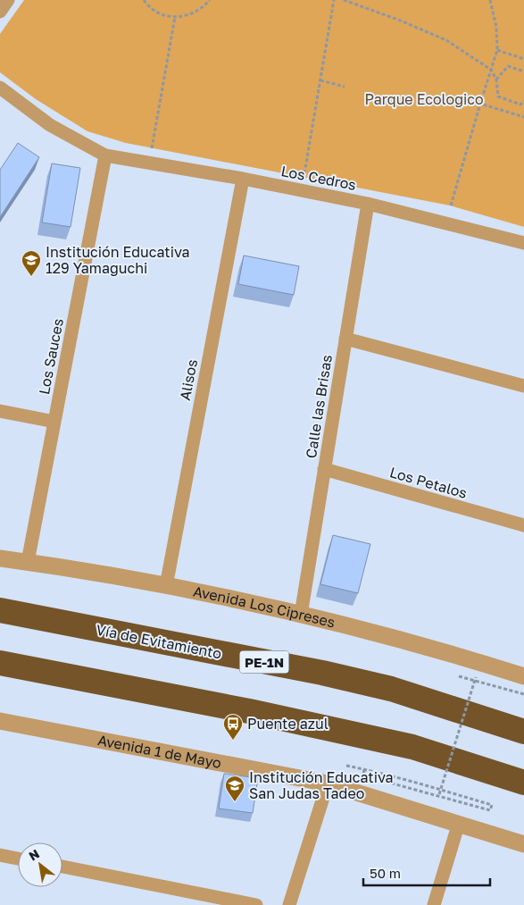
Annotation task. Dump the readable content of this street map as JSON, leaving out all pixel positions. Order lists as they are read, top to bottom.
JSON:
{
  "streets": {
    "highway": ["Vía de Evitamiento", "PE-1N"],
    "street": [
      "Los Cedros",
      "Los Sauces",
      "Alisos",
      "Calle las Brisas",
      "Los Petalos",
      "Avenida Los Cipreses",
      "Avenida 1 de Mayo"
    ]
  },
  "crossings": [
    ["Los Cedros", "Los Sauces"],
    ["Los Cedros", "Alisos"],
    ["Los Cedros", "Calle las Brisas"],
    ["Los Sauces", "Avenida Los Cipreses"],
    ["Alisos", "Avenida Los Cipreses"],
    ["Calle las Brisas", "Los Petalos"],
    ["Calle las Brisas", "Avenida Los Cipreses"]
  ],
  "parks": ["Parque Ecologico"],
  "places": {
    "school or university": ["Institución Educativa 129 Yamaguchi", "Institución Educativa San Judas Tadeo"],
    "bus stop": ["Puente azul"]
  },
  "scale_bar": "50 m",
  "north": "top left"
}
